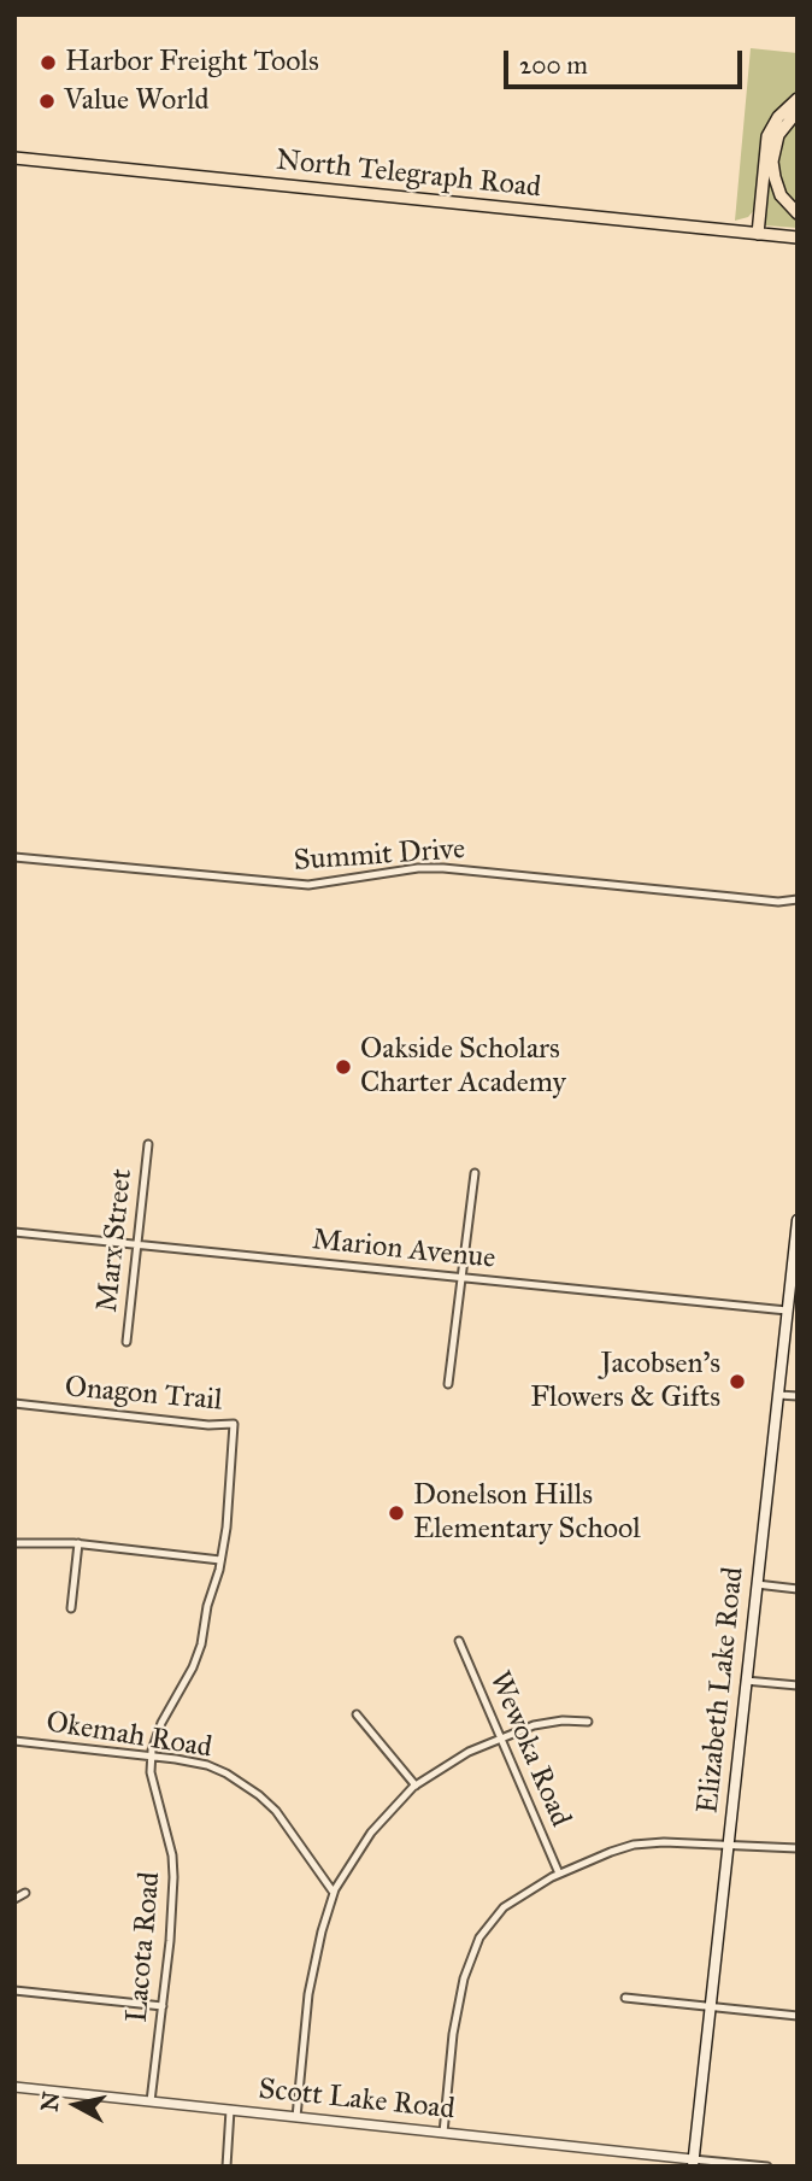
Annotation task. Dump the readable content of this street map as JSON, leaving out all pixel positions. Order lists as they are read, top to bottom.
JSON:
{
  "streets": {
    "main road": ["North Telegraph Road", "Elizabeth Lake Road"],
    "street": [
      "Summit Drive",
      "Marx Street",
      "Marion Avenue",
      "Onagon Trail",
      "Okemah Road",
      "Wewoka Road",
      "Lacota Road",
      "Scott Lake Road"
    ]
  },
  "crossings": [
    ["Marx Street", "Marion Avenue"],
    ["Marion Avenue", "Elizabeth Lake Road"],
    ["Onagon Trail", "Lacota Road"],
    ["Elizabeth Lake Road", "Scott Lake Road"],
    ["Okemah Road", "Lacota Road"],
    ["Lacota Road", "Scott Lake Road"]
  ],
  "places": [
    "Harbor Freight Tools",
    "Value World",
    "Oakside Scholars Charter Academy",
    "Jacobsen's Flowers & Gifts",
    "Donelson Hills Elementary School"
  ],
  "scale_bar": "200 m",
  "north": "left"
}
